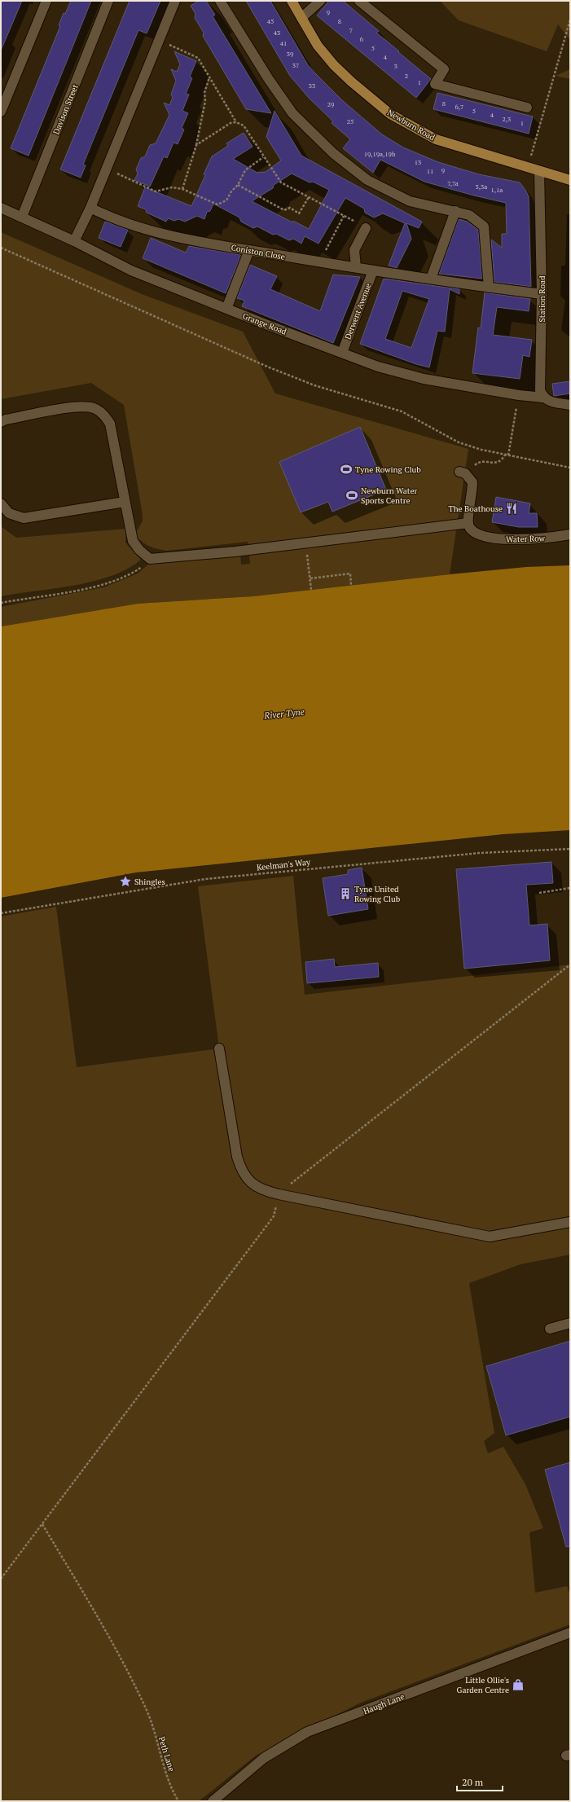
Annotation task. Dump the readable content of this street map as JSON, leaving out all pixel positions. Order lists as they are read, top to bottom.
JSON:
{
  "streets": {
    "main road": ["Newburn Road"],
    "street": [
      "Davison Street",
      "Coniston Close",
      "Station Road",
      "Derwent Avenue",
      "Grange Road",
      "Water Row",
      "Haugh Lane"
    ],
    "path": ["Keelman's Way", "Peth Lane"]
  },
  "crossings": [
    ["Davison Street", "Grange Road"],
    ["Newburn Road", "Station Road"],
    ["Coniston Close", "Station Road"],
    ["Coniston Close", "Derwent Avenue"],
    ["Station Road", "Grange Road"],
    ["Derwent Avenue", "Grange Road"]
  ],
  "water": ["River Tyne"],
  "places": {
    "sports": ["Tyne Rowing Club", "Newburn Water Sports Centre"],
    "restaurant": ["The Boathouse"],
    "place": ["Shingles"],
    "building": ["Tyne United Rowing Club"],
    "shop": ["Little Ollie's Garden Centre"]
  },
  "house_numbers": [
    "9",
    "45",
    "8",
    "7",
    "43",
    "6",
    "41",
    "5",
    "39",
    "4",
    "37",
    "3",
    "2",
    "1",
    "33",
    "8",
    "29",
    "6,7",
    "5",
    "4",
    "2,3",
    "25",
    "1",
    "19,19a,19b",
    "13",
    "9",
    "11",
    "7,7a",
    "3,3a",
    "1,1a"
  ],
  "scale_bar": "20 m"
}
